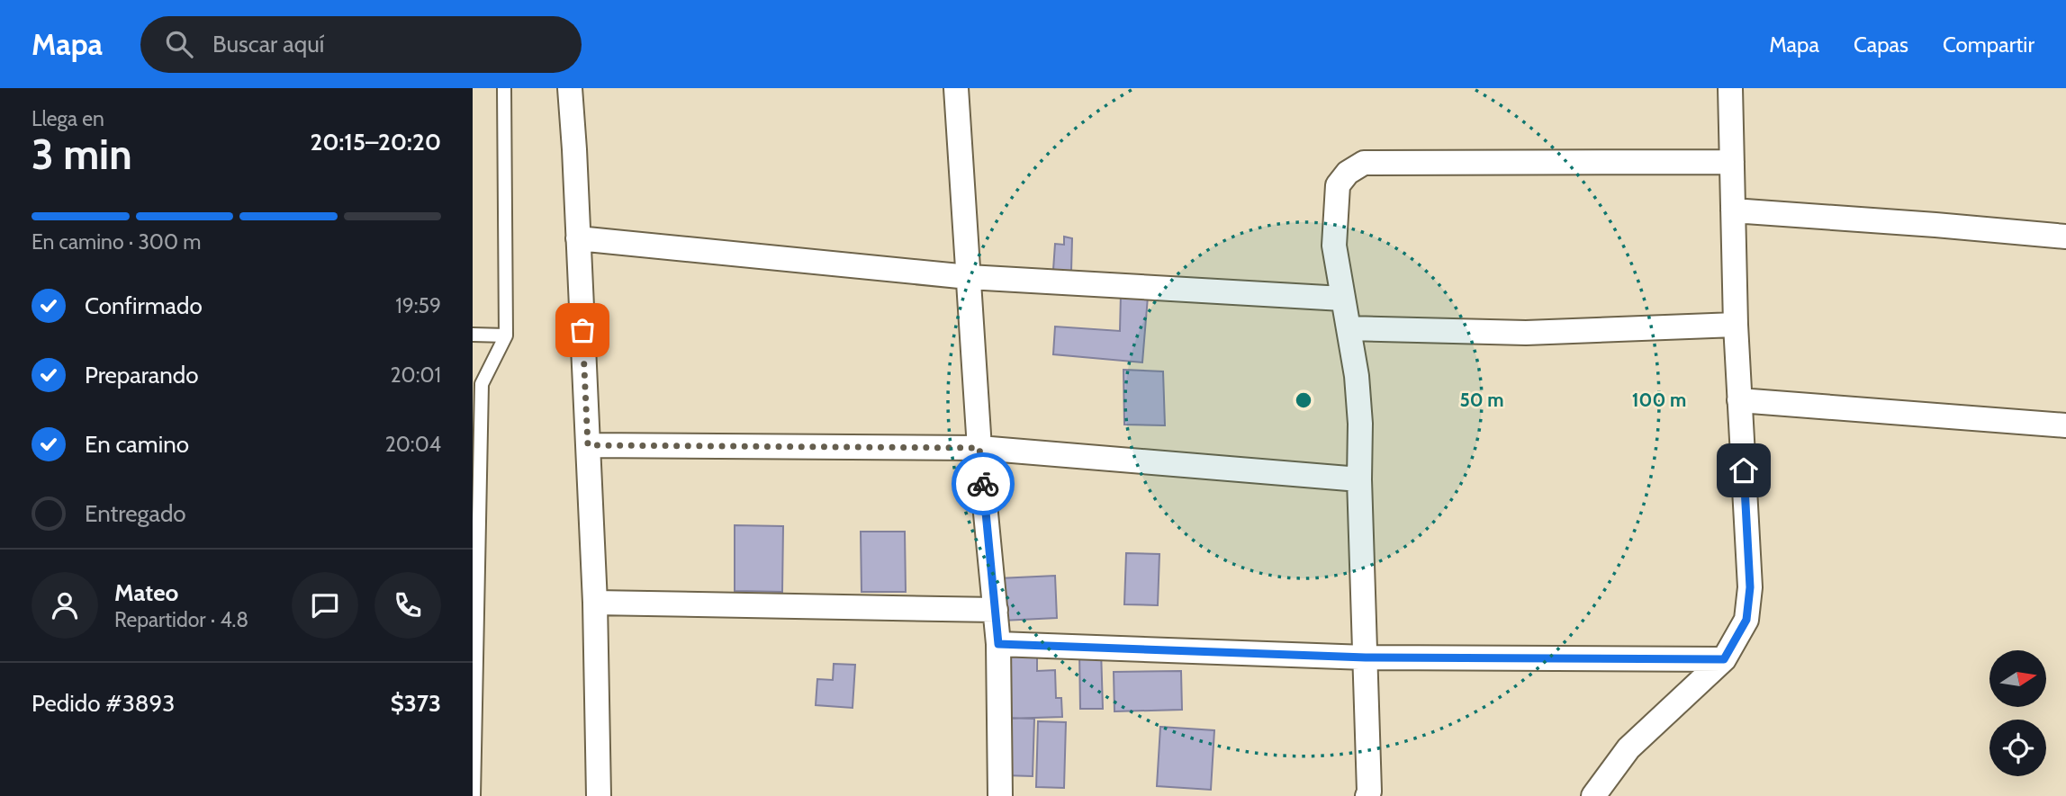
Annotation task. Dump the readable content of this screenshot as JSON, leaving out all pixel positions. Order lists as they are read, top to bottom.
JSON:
{
  "north": "right",
  "page": {
    "header": "Mapa",
    "search": "Buscar aquí",
    "nav": ["Mapa", "Capas", "Compartir"],
    "heading": ["3 min", "Llega en", "20:15–20:20"],
    "panel": [
      "Mateo",
      "Repartidor · 4.8",
      "Pedido #3893",
      "$373"
    ],
    "bar": "En camino · 300 m",
    "list": [
      ["Confirmado", "19:59"],
      ["Preparando", "20:01"],
      ["En camino", "20:04"],
      "Entregado"
    ]
  },
  "rings": ["50 m", "100 m"]
}
